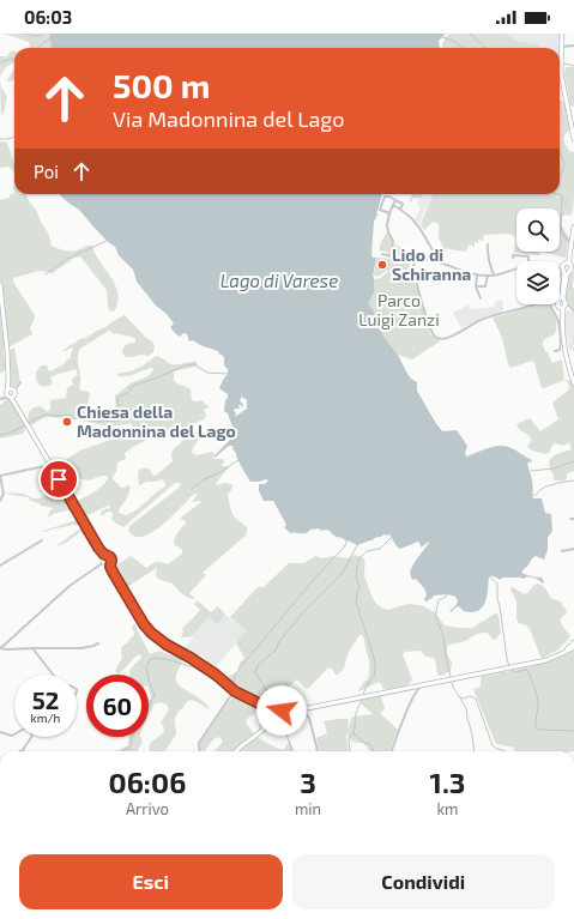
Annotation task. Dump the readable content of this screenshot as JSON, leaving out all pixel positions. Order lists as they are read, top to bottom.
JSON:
{
  "water": ["Lago di Varese"],
  "parks": ["Parco Luigi Zanzi"],
  "places": ["Lido di Schiranna", "Chiesa della Madonnina del Lago"],
  "page": {
    "status": "06:03",
    "turn": ["500 m", "Via Madonnina del Lago"],
    "then": "Poi",
    "speed": "52 km/h",
    "limit": "60",
    "eta": [
      "06:06",
      "Arrivo",
      "3",
      "min",
      "1.3",
      "km"
    ],
    "buttons": ["Esci", "Condividi"]
  }
}
